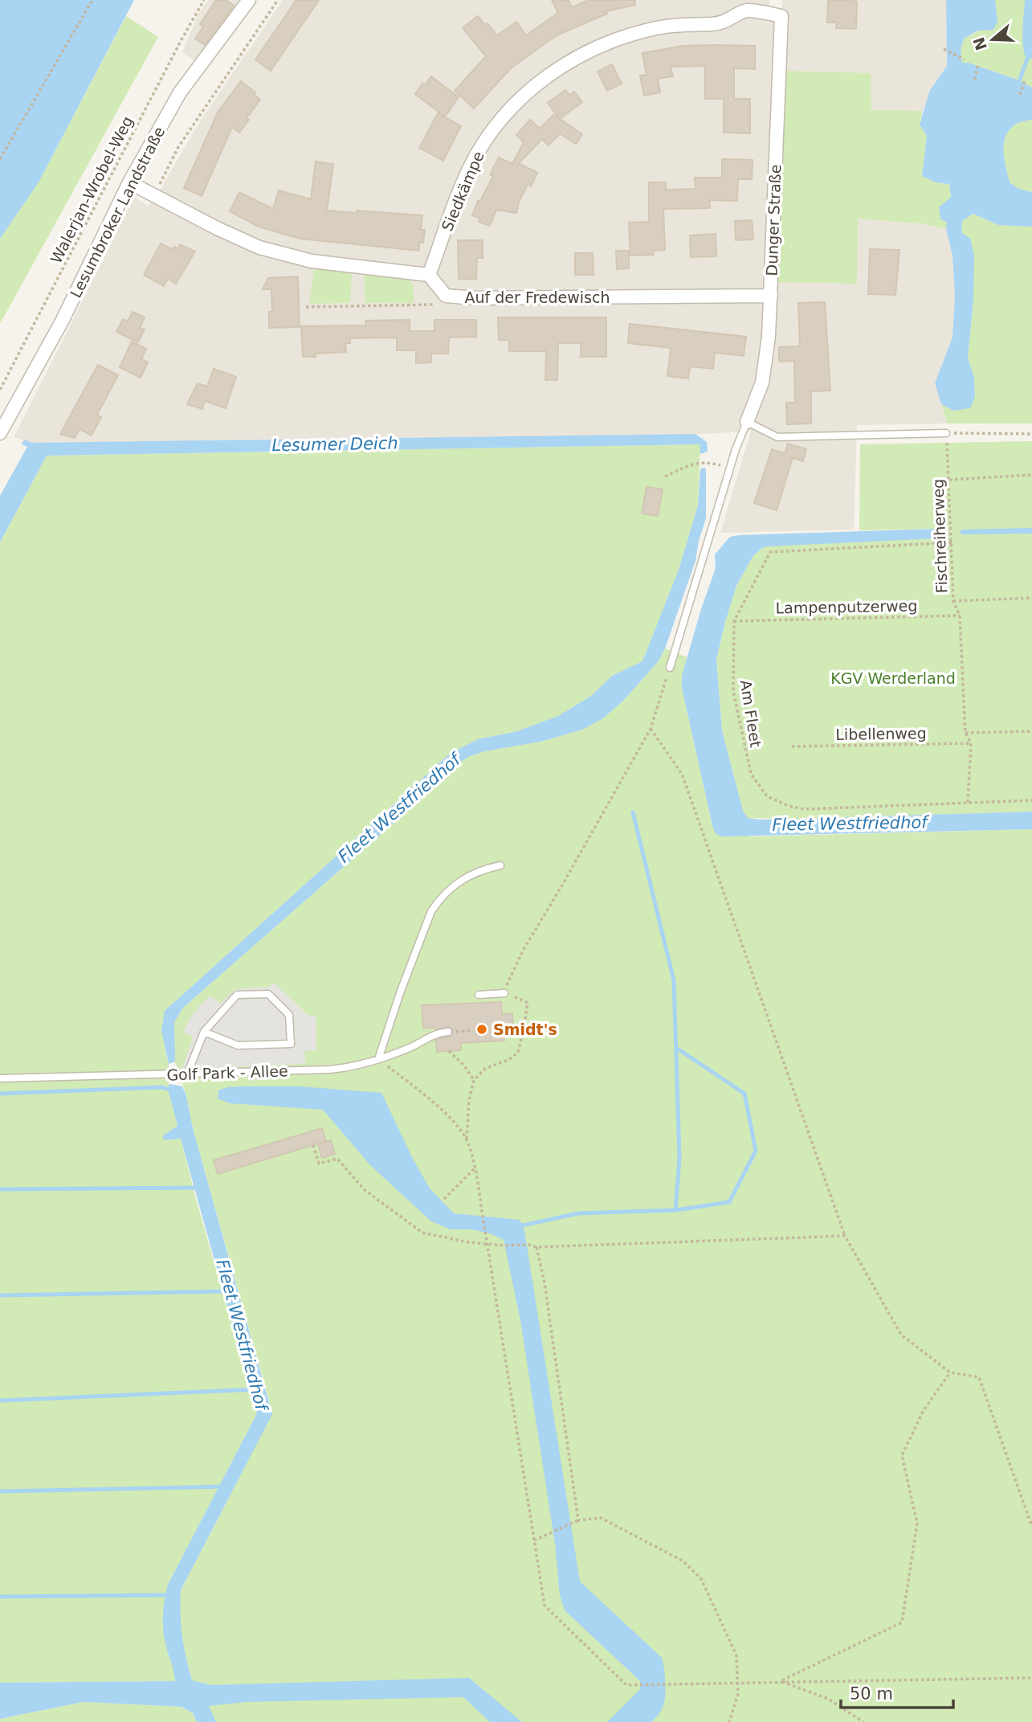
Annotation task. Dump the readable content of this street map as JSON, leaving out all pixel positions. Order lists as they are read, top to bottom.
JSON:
{
  "streets": {
    "street": [
      "Siedkämpe",
      "Lesumbroker Landstraße",
      "Dunger Straße",
      "Auf der Fredewisch"
    ],
    "lane": ["Golf Park - Allee"],
    "path": [
      "Walerjan-Wrobel-Weg",
      "Fischreiherweg",
      "Lampenputzerweg",
      "Am Fleet",
      "Libellenweg"
    ]
  },
  "crossings": [
    ["Siedkämpe", "Dunger Straße"],
    ["Siedkämpe", "Auf der Fredewisch"],
    ["Dunger Straße", "Auf der Fredewisch"],
    ["Fischreiherweg", "Lampenputzerweg"],
    ["Fischreiherweg", "Am Fleet"],
    ["Fischreiherweg", "Libellenweg"],
    ["Lampenputzerweg", "Am Fleet"]
  ],
  "water": ["Lesumer Deich", "Fleet Westfriedhof"],
  "parks": ["KGV Werderland"],
  "places": ["Smidt's"],
  "scale_bar": "50 m",
  "north": "left"
}
